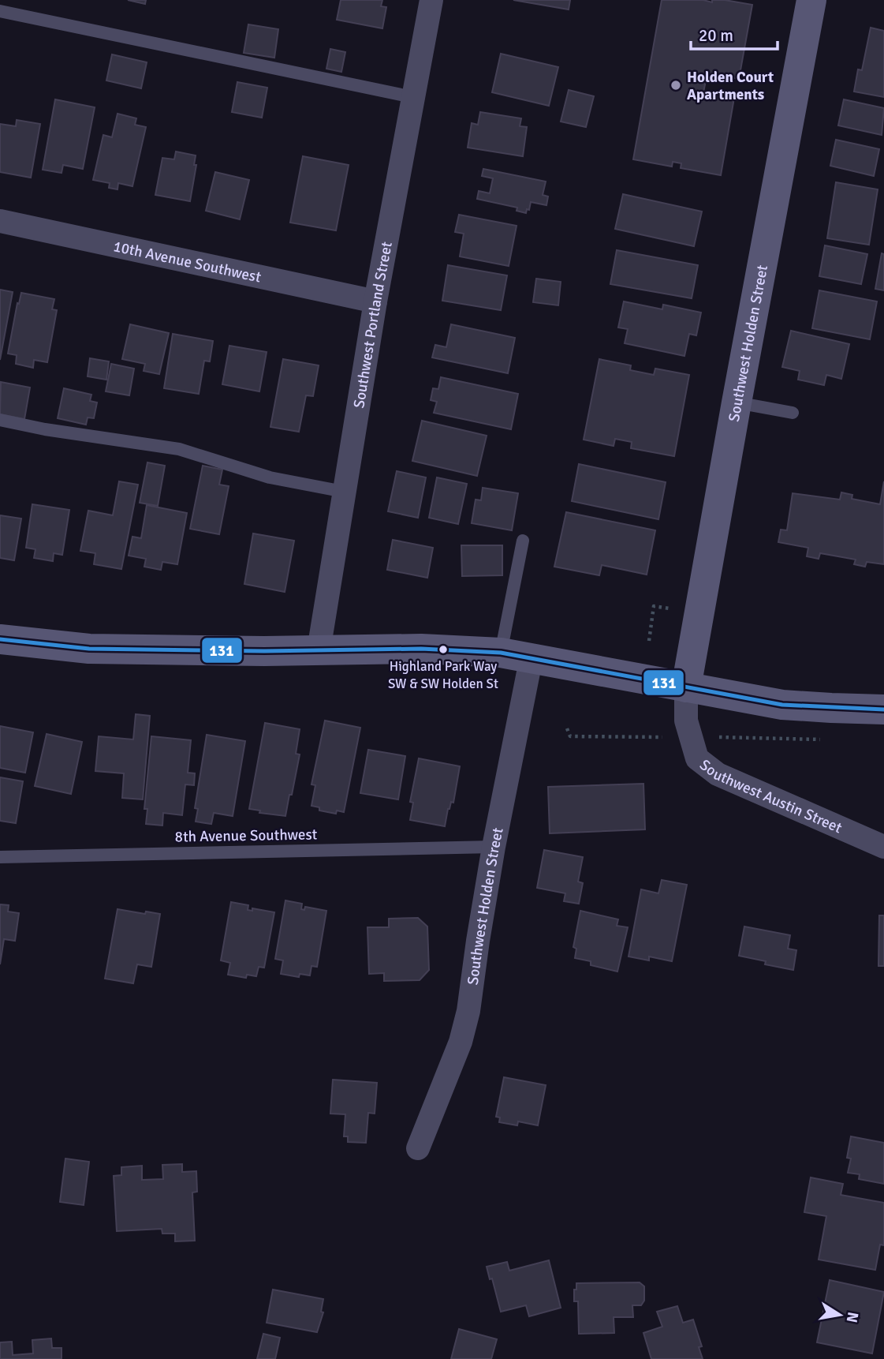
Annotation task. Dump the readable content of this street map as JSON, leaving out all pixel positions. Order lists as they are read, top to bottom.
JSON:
{
  "streets": {
    "street": [
      "10th Avenue Southwest",
      "Southwest Portland Street",
      "Southwest Holden Street",
      "Southwest Austin Street"
    ],
    "lane": ["8th Avenue Southwest"]
  },
  "crossings": [
    ["10th Avenue Southwest", "Southwest Portland Street"],
    ["Southwest Holden Street", "Southwest Austin Street"],
    ["Southwest Holden Street", "8th Avenue Southwest"]
  ],
  "places": ["Holden Court Apartments", "Highland Park Way SW & SW Holden St"],
  "lines": ["transit line 131"],
  "scale_bar": "20 m",
  "north": "right"
}
